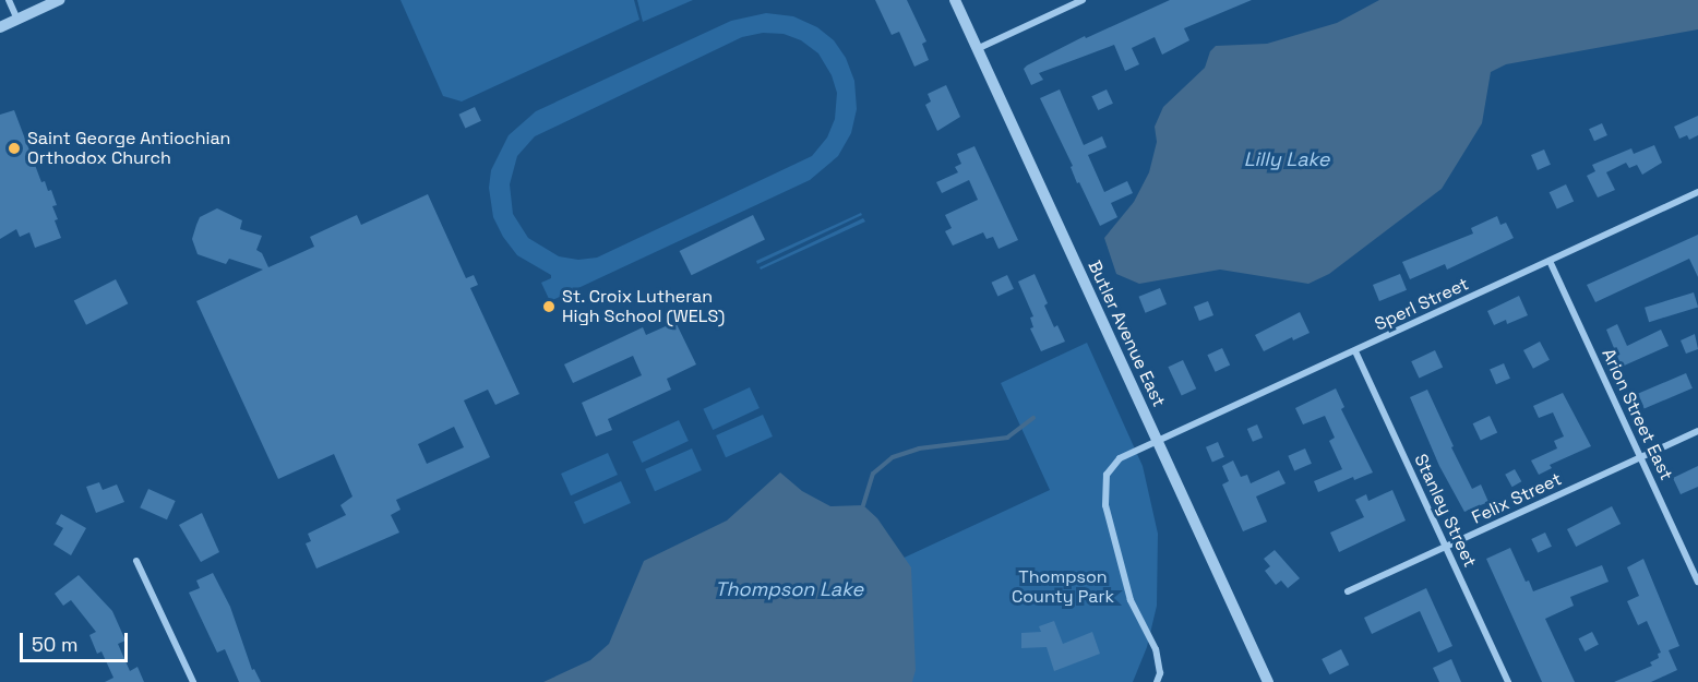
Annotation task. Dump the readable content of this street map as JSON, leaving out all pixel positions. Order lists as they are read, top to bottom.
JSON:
{
  "streets": {
    "street": [
      "Sperl Street",
      "Butler Avenue East",
      "Arion Street East",
      "Felix Street",
      "Stanley Street"
    ]
  },
  "crossings": [
    ["Sperl Street", "Butler Avenue East"],
    ["Sperl Street", "Arion Street East"],
    ["Sperl Street", "Stanley Street"],
    ["Arion Street East", "Felix Street"],
    ["Felix Street", "Stanley Street"]
  ],
  "water": ["Lilly Lake", "Thompson Lake"],
  "parks": ["Thompson County Park"],
  "places": ["Saint George Antiochian Orthodox Church", "St. Croix Lutheran High School (WELS)"],
  "scale_bar": "50 m"
}
